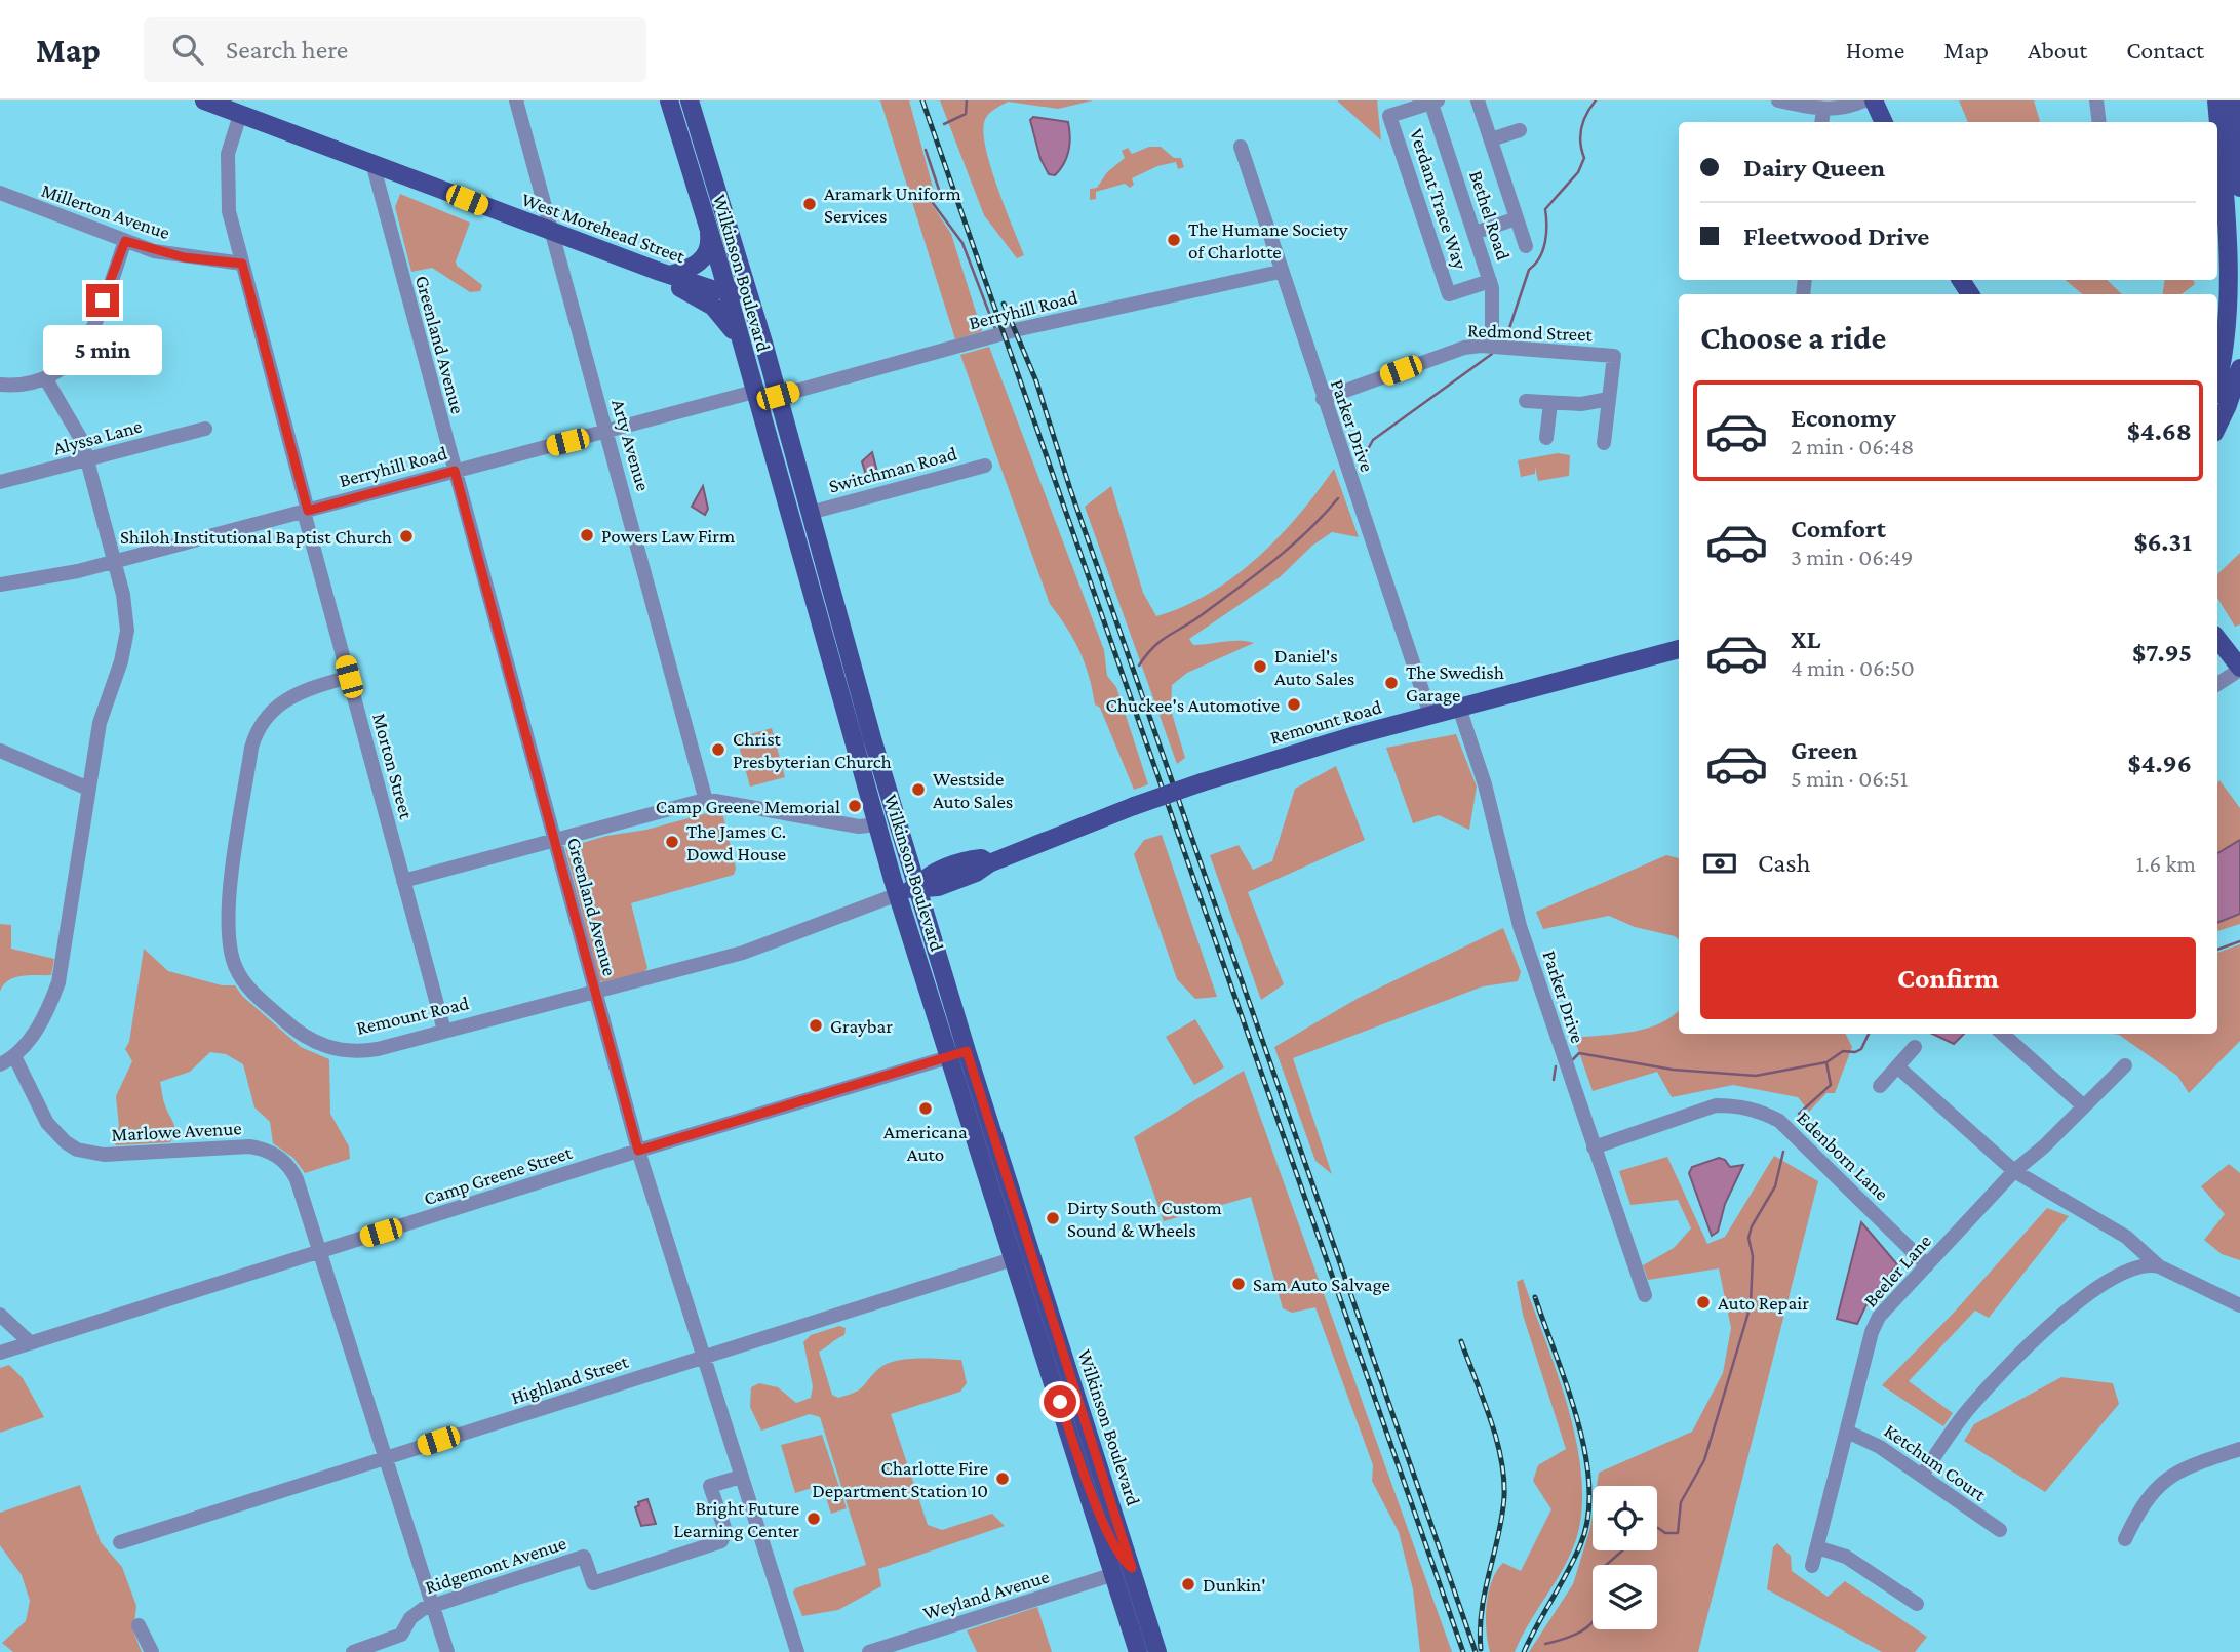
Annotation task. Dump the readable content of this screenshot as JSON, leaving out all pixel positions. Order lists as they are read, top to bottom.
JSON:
{
  "streets": {
    "main road": ["West Morehead Street", "Wilkinson Boulevard", "Remount Road"],
    "street": [
      "Verdant Trace Way",
      "Millerton Avenue",
      "Bethel Road",
      "Berryhill Road",
      "Redmond Street",
      "Greenland Avenue",
      "Parker Drive",
      "Alyssa Lane",
      "Arty Avenue",
      "Switchman Road",
      "Morton Street",
      "Marlowe Avenue",
      "Edenborn Lane",
      "Camp Greene Street",
      "Beeler Lane",
      "Highland Street",
      "Ketchum Court",
      "Ridgemont Avenue",
      "Weyland Avenue"
    ]
  },
  "crossings": [
    ["Verdant Trace Way", "Bethel Road"],
    ["Millerton Avenue", "Morton Street"],
    ["Bethel Road", "Redmond Street"],
    ["West Morehead Street", "Wilkinson Boulevard"],
    ["West Morehead Street", "Greenland Avenue"],
    ["West Morehead Street", "Arty Avenue"],
    ["West Morehead Street", "Morton Street"],
    ["Wilkinson Boulevard", "Berryhill Road"],
    ["Wilkinson Boulevard", "Switchman Road"],
    ["Wilkinson Boulevard", "Remount Road"],
    ["Wilkinson Boulevard", "Camp Greene Street"],
    ["Wilkinson Boulevard", "Highland Street"],
    ["Wilkinson Boulevard", "Weyland Avenue"],
    ["Berryhill Road", "Greenland Avenue"],
    ["Berryhill Road", "Parker Drive"],
    ["Berryhill Road", "Arty Avenue"],
    ["Berryhill Road", "Morton Street"],
    ["Redmond Street", "Parker Drive"],
    ["Greenland Avenue", "Remount Road"],
    ["Greenland Avenue", "Camp Greene Street"],
    ["Greenland Avenue", "Highland Street"],
    ["Greenland Avenue", "Ridgemont Avenue"],
    ["Parker Drive", "Remount Road"],
    ["Parker Drive", "Edenborn Lane"],
    ["Remount Road", "Morton Street"],
    ["Marlowe Avenue", "Camp Greene Street"],
    ["Marlowe Avenue", "Highland Street"],
    ["Marlowe Avenue", "Ridgemont Avenue"],
    ["Edenborn Lane", "Beeler Lane"],
    ["Beeler Lane", "Ketchum Court"]
  ],
  "places": [
    "Aramark Uniform Services",
    "The Humane Society of Charlotte",
    "Powers Law Firm",
    "Shiloh Institutional Baptist Church",
    "Daniel's Auto Sales",
    "The Swedish Garage",
    "Chuckee's Automotive",
    "Christ Presbyterian Church",
    "Westside Auto Sales",
    "Camp Greene Memorial",
    "The James C. Dowd House",
    "Graybar",
    "Americana Auto",
    "Dirty South Custom Sound & Wheels",
    "Sam Auto Salvage",
    "Auto Repair",
    "Charlotte Fire Department Station 10",
    "Bright Future Learning Center",
    "Dunkin'"
  ],
  "page": {
    "header": "Map",
    "search": "Search here",
    "nav": [
      "Home",
      "Map",
      "About",
      "Contact"
    ],
    "banner": ["Dairy Queen", "Fleetwood Drive"],
    "heading": "Choose a ride",
    "bubble": "5 min",
    "list": [
      {
        "name": "Economy",
        "note": "2 min · 06:48",
        "value": "$4.68"
      },
      {
        "name": "Comfort",
        "note": "3 min · 06:49",
        "value": "$6.31"
      },
      {
        "name": "XL",
        "note": "4 min · 06:50",
        "value": "$7.95"
      },
      {
        "name": "Green",
        "note": "5 min · 06:51",
        "value": "$4.96"
      }
    ],
    "pay": ["Cash", "1.6 km"],
    "buttons": "Confirm"
  }
}
